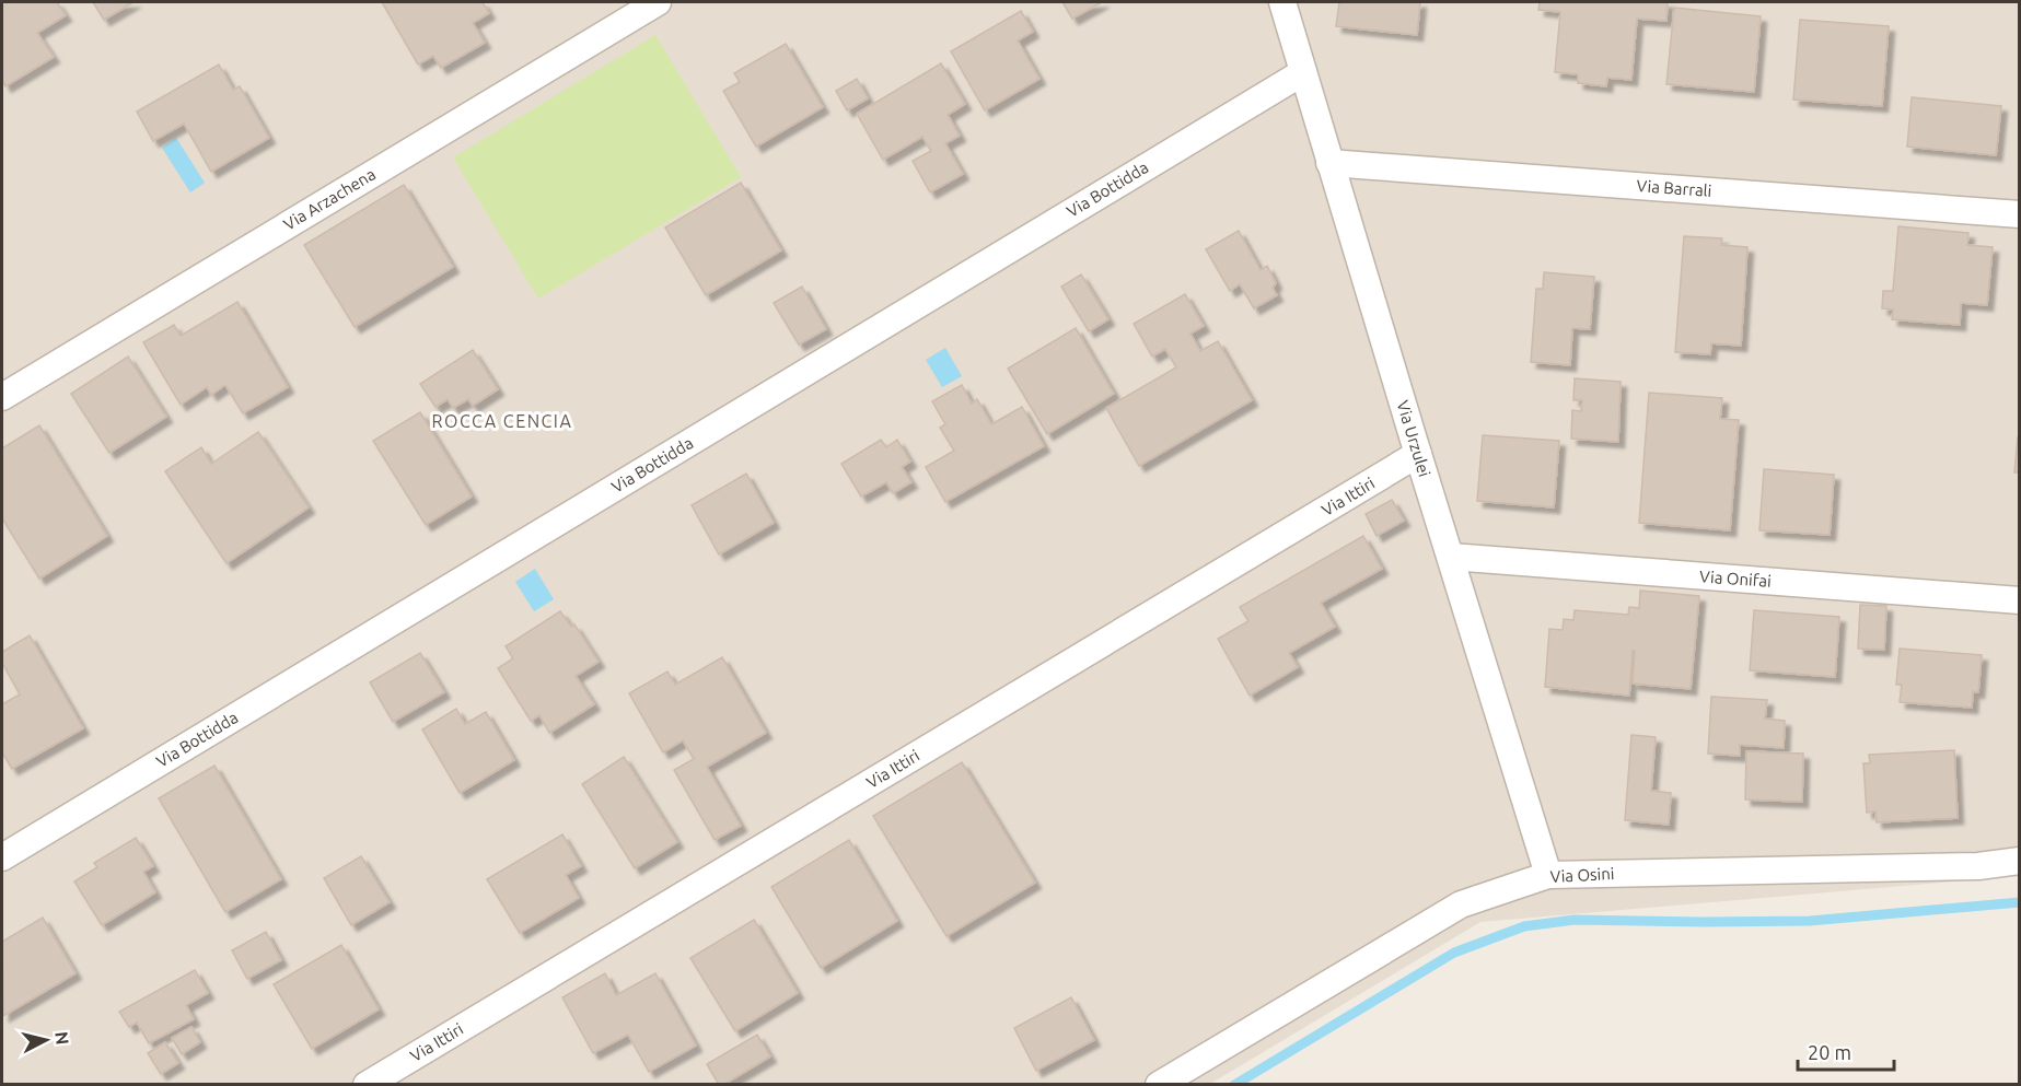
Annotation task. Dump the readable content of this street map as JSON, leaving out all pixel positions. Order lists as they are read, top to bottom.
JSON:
{
  "streets": {
    "street": [
      "Via Barrali",
      "Via Bottidda",
      "Via Arzachena",
      "Via Urzulei",
      "Via Ittiri",
      "Via Onifai",
      "Via Osini"
    ]
  },
  "crossings": [
    ["Via Barrali", "Via Urzulei"],
    ["Via Bottidda", "Via Urzulei"],
    ["Via Urzulei", "Via Ittiri"],
    ["Via Urzulei", "Via Onifai"],
    ["Via Urzulei", "Via Osini"]
  ],
  "districts": ["ROCCA CENCIA"],
  "scale_bar": "20 m",
  "north": "right"
}
